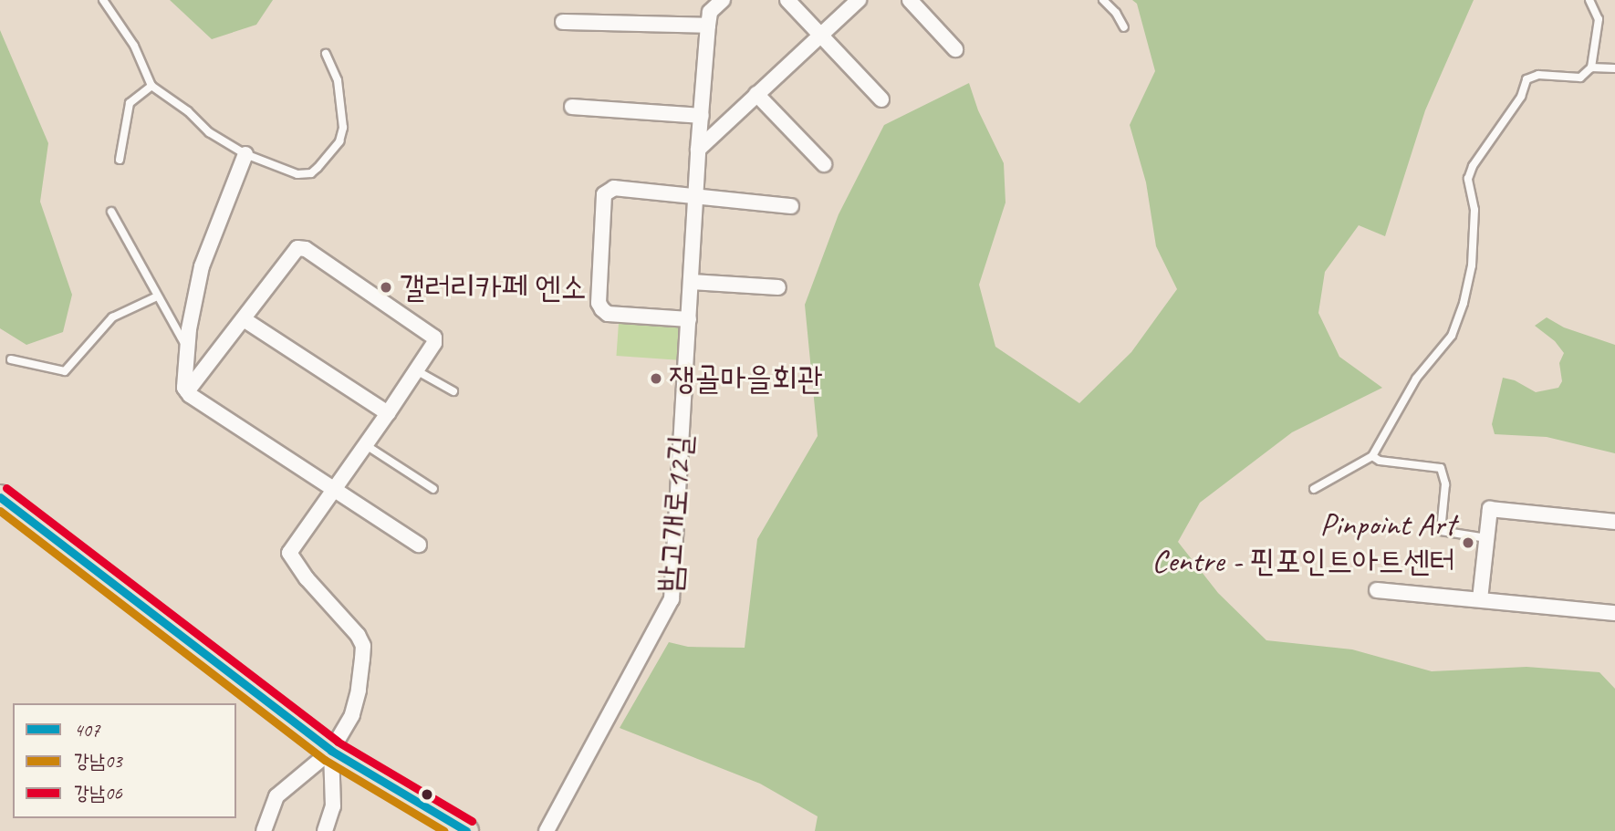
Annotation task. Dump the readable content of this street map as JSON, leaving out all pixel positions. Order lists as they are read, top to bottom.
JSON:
{
  "streets": {
    "street": ["밤고개로12길"]
  },
  "places": ["갤러리카페 엔소", "쟁골마을회관", "Pinpoint Art Centre - 핀포인트아트센터"],
  "lines": ["transit line 강남06", "transit line 407", "transit line 강남03"],
  "legend": ["407", "강남03", "강남06"]
}
